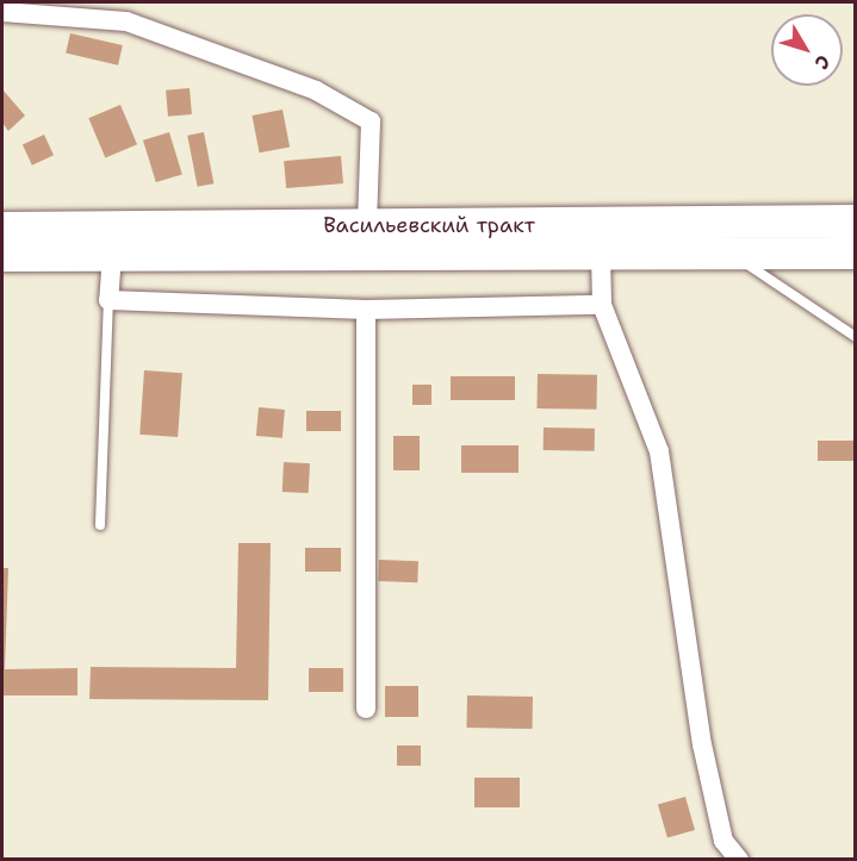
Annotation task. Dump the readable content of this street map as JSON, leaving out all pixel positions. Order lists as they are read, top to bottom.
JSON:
{
  "streets": {
    "main road": ["Васильевский тракт"]
  },
  "north": "bottom right"
}
